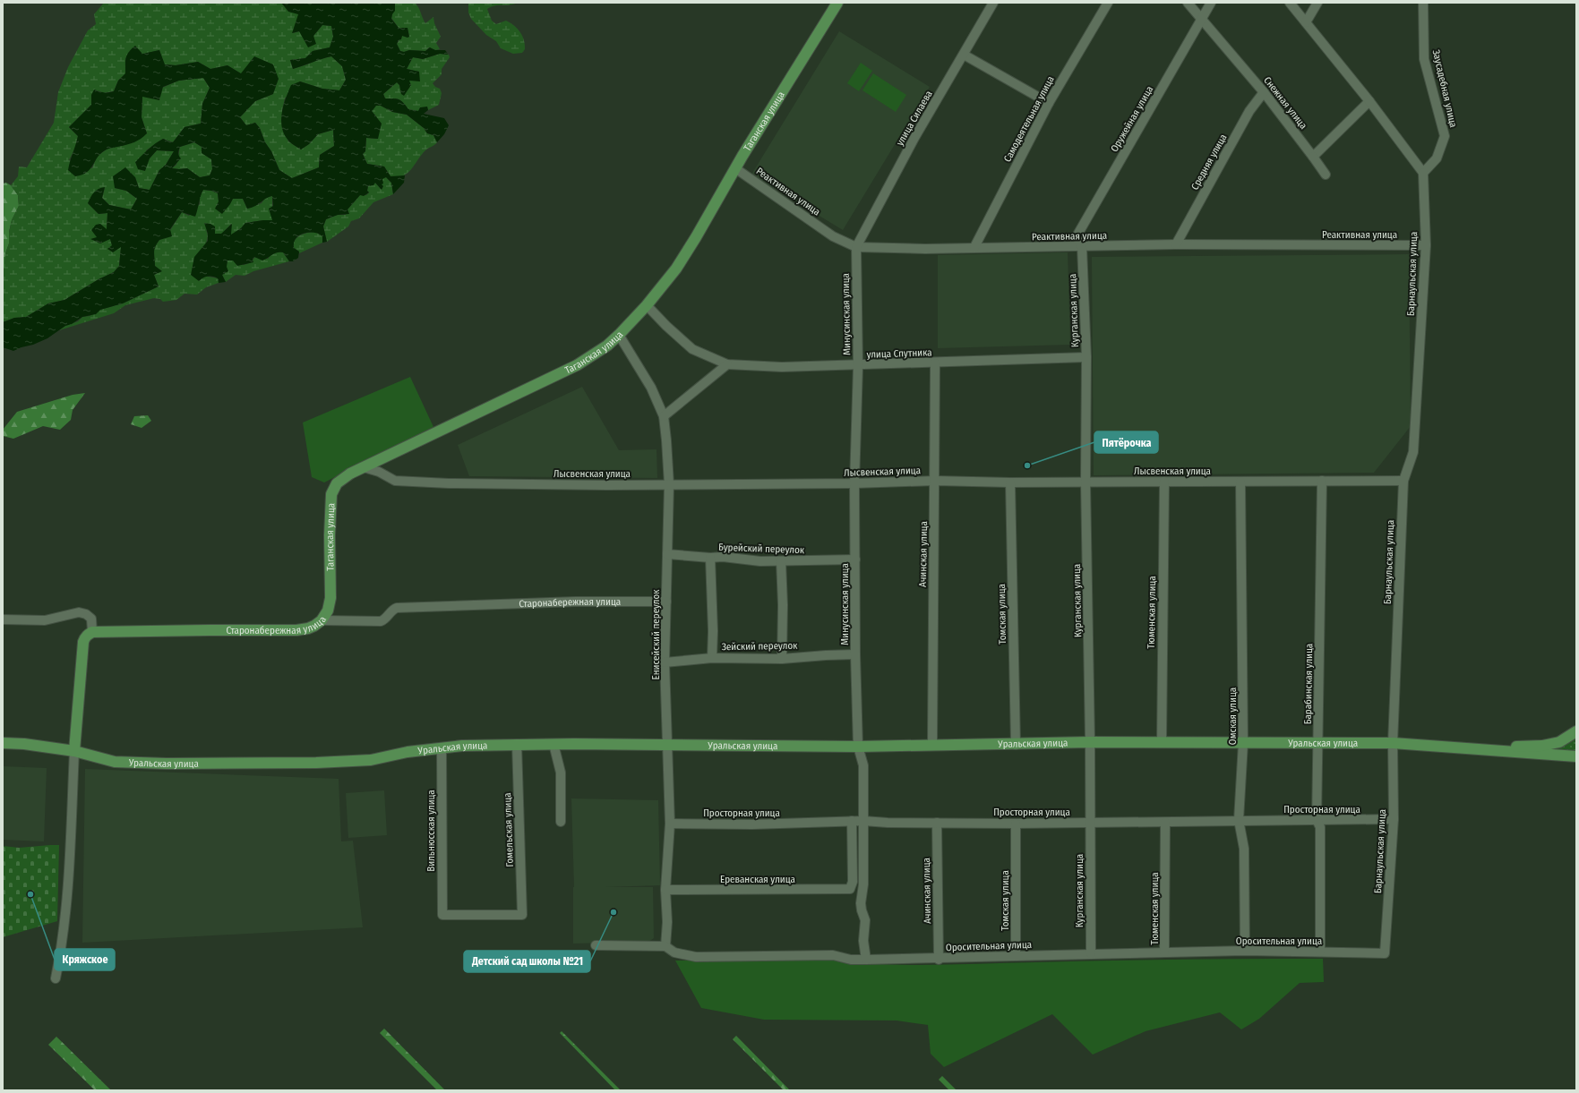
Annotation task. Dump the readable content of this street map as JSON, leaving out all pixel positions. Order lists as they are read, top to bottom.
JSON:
{
  "streets": {
    "main road": ["Таганская улица", "Старонабережная улица", "Уральская улица"],
    "street": [
      "Заусадебная улица",
      "Снежная улица",
      "улица Силаева",
      "Самодеятельная улица",
      "Оружейная улица",
      "Средняя улица",
      "Реактивная улица",
      "Барнаульская улица",
      "Курганская улица",
      "Минусинская улица",
      "улица Спутника",
      "Лысвенская улица",
      "Бурейский переулок",
      "Ачинская улица",
      "Тюменская улица",
      "Томская улица",
      "Енисейский переулок",
      "Зейский переулок",
      "Барабинская улица",
      "Омская улица",
      "Просторная улица",
      "Гомельская улица",
      "Вильнюсская улица",
      "Ереванская улица",
      "Оросительная улица"
    ]
  },
  "crossings": [
    ["Заусадебная улица", "Барнаульская улица"],
    ["Снежная улица", "Оружейная улица"],
    ["Снежная улица", "Средняя улица"],
    ["улица Силаева", "Реактивная улица"],
    ["улица Силаева", "Минусинская улица"],
    ["Самодеятельная улица", "Реактивная улица"],
    ["Оружейная улица", "Реактивная улица"],
    ["Оружейная улица", "Курганская улица"],
    ["Таганская улица", "Реактивная улица"],
    ["Таганская улица", "улица Спутника"],
    ["Таганская улица", "Лысвенская улица"],
    ["Таганская улица", "Старонабережная улица"],
    ["Таганская улица", "Енисейский переулок"],
    ["Средняя улица", "Реактивная улица"],
    ["Реактивная улица", "Барнаульская улица"],
    ["Реактивная улица", "Курганская улица"],
    ["Реактивная улица", "Минусинская улица"],
    ["Барнаульская улица", "Лысвенская улица"],
    ["Барнаульская улица", "Уральская улица"],
    ["Барнаульская улица", "Просторная улица"],
    ["Барнаульская улица", "Оросительная улица"],
    ["Курганская улица", "улица Спутника"],
    ["Курганская улица", "Лысвенская улица"],
    ["Курганская улица", "Уральская улица"],
    ["Курганская улица", "Просторная улица"],
    ["Курганская улица", "Оросительная улица"],
    ["Минусинская улица", "улица Спутника"],
    ["Минусинская улица", "Лысвенская улица"],
    ["Минусинская улица", "Бурейский переулок"],
    ["Минусинская улица", "Зейский переулок"],
    ["Минусинская улица", "Уральская улица"],
    ["Минусинская улица", "Просторная улица"],
    ["Минусинская улица", "Оросительная улица"],
    ["улица Спутника", "Ачинская улица"],
    ["Лысвенская улица", "Ачинская улица"],
    ["Лысвенская улица", "Тюменская улица"],
    ["Лысвенская улица", "Томская улица"],
    ["Лысвенская улица", "Енисейский переулок"],
    ["Лысвенская улица", "Барабинская улица"],
    ["Лысвенская улица", "Омская улица"],
    ["Бурейский переулок", "Енисейский переулок"],
    ["Ачинская улица", "Уральская улица"],
    ["Ачинская улица", "Просторная улица"],
    ["Ачинская улица", "Оросительная улица"],
    ["Старонабережная улица", "Енисейский переулок"],
    ["Тюменская улица", "Уральская улица"],
    ["Тюменская улица", "Просторная улица"],
    ["Тюменская улица", "Оросительная улица"],
    ["Томская улица", "Уральская улица"],
    ["Томская улица", "Просторная улица"],
    ["Томская улица", "Оросительная улица"],
    ["Енисейский переулок", "Зейский переулок"],
    ["Енисейский переулок", "Уральская улица"],
    ["Енисейский переулок", "Просторная улица"],
    ["Енисейский переулок", "Ереванская улица"],
    ["Енисейский переулок", "Оросительная улица"],
    ["Барабинская улица", "Уральская улица"],
    ["Барабинская улица", "Просторная улица"],
    ["Барабинская улица", "Оросительная улица"],
    ["Омская улица", "Уральская улица"],
    ["Омская улица", "Просторная улица"],
    ["Омская улица", "Оросительная улица"],
    ["Уральская улица", "Гомельская улица"],
    ["Уральская улица", "Вильнюсская улица"],
    ["Просторная улица", "Ереванская улица"],
    ["Гомельская улица", "Вильнюсская улица"]
  ],
  "places": ["Пятёрочка", "Кряжское", "Детский сад школы №21"]
}
